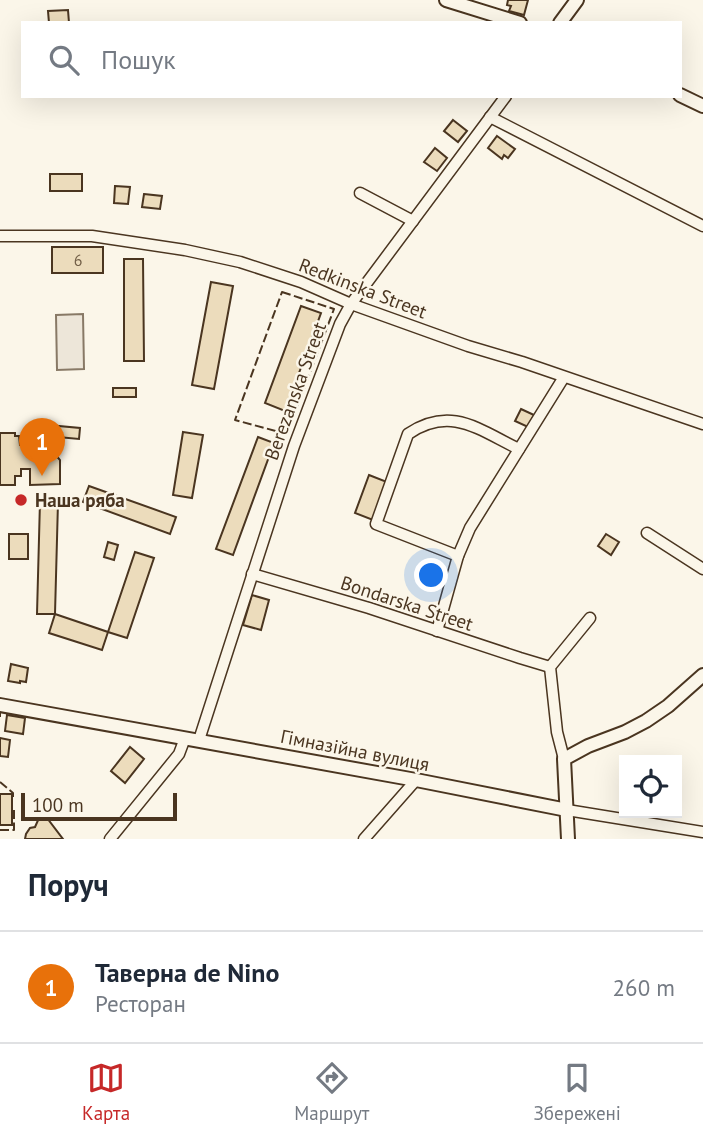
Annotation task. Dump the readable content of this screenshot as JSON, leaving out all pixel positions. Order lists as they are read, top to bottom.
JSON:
{
  "streets": {
    "street": [
      "Redkinska Street",
      "Berezanska Street",
      "Bondarska Street",
      "Гімназійна вулиця"
    ]
  },
  "crossings": [
    ["Redkinska Street", "Berezanska Street"],
    ["Berezanska Street", "Bondarska Street"],
    ["Berezanska Street", "Гімназійна вулиця"]
  ],
  "places": ["Наша ряба"],
  "house_numbers": ["6"],
  "scale_bar": "100 m",
  "page": {
    "search": "Пошук",
    "pins": "1",
    "scale": "100 m",
    "heading": "Поруч",
    "list": [
      {
        "mark": "1",
        "name": "Таверна de Nino",
        "note": "Ресторан",
        "value": "260 m"
      }
    ],
    "nav": ["Карта", "Маршрут", "Збережені"]
  }
}
